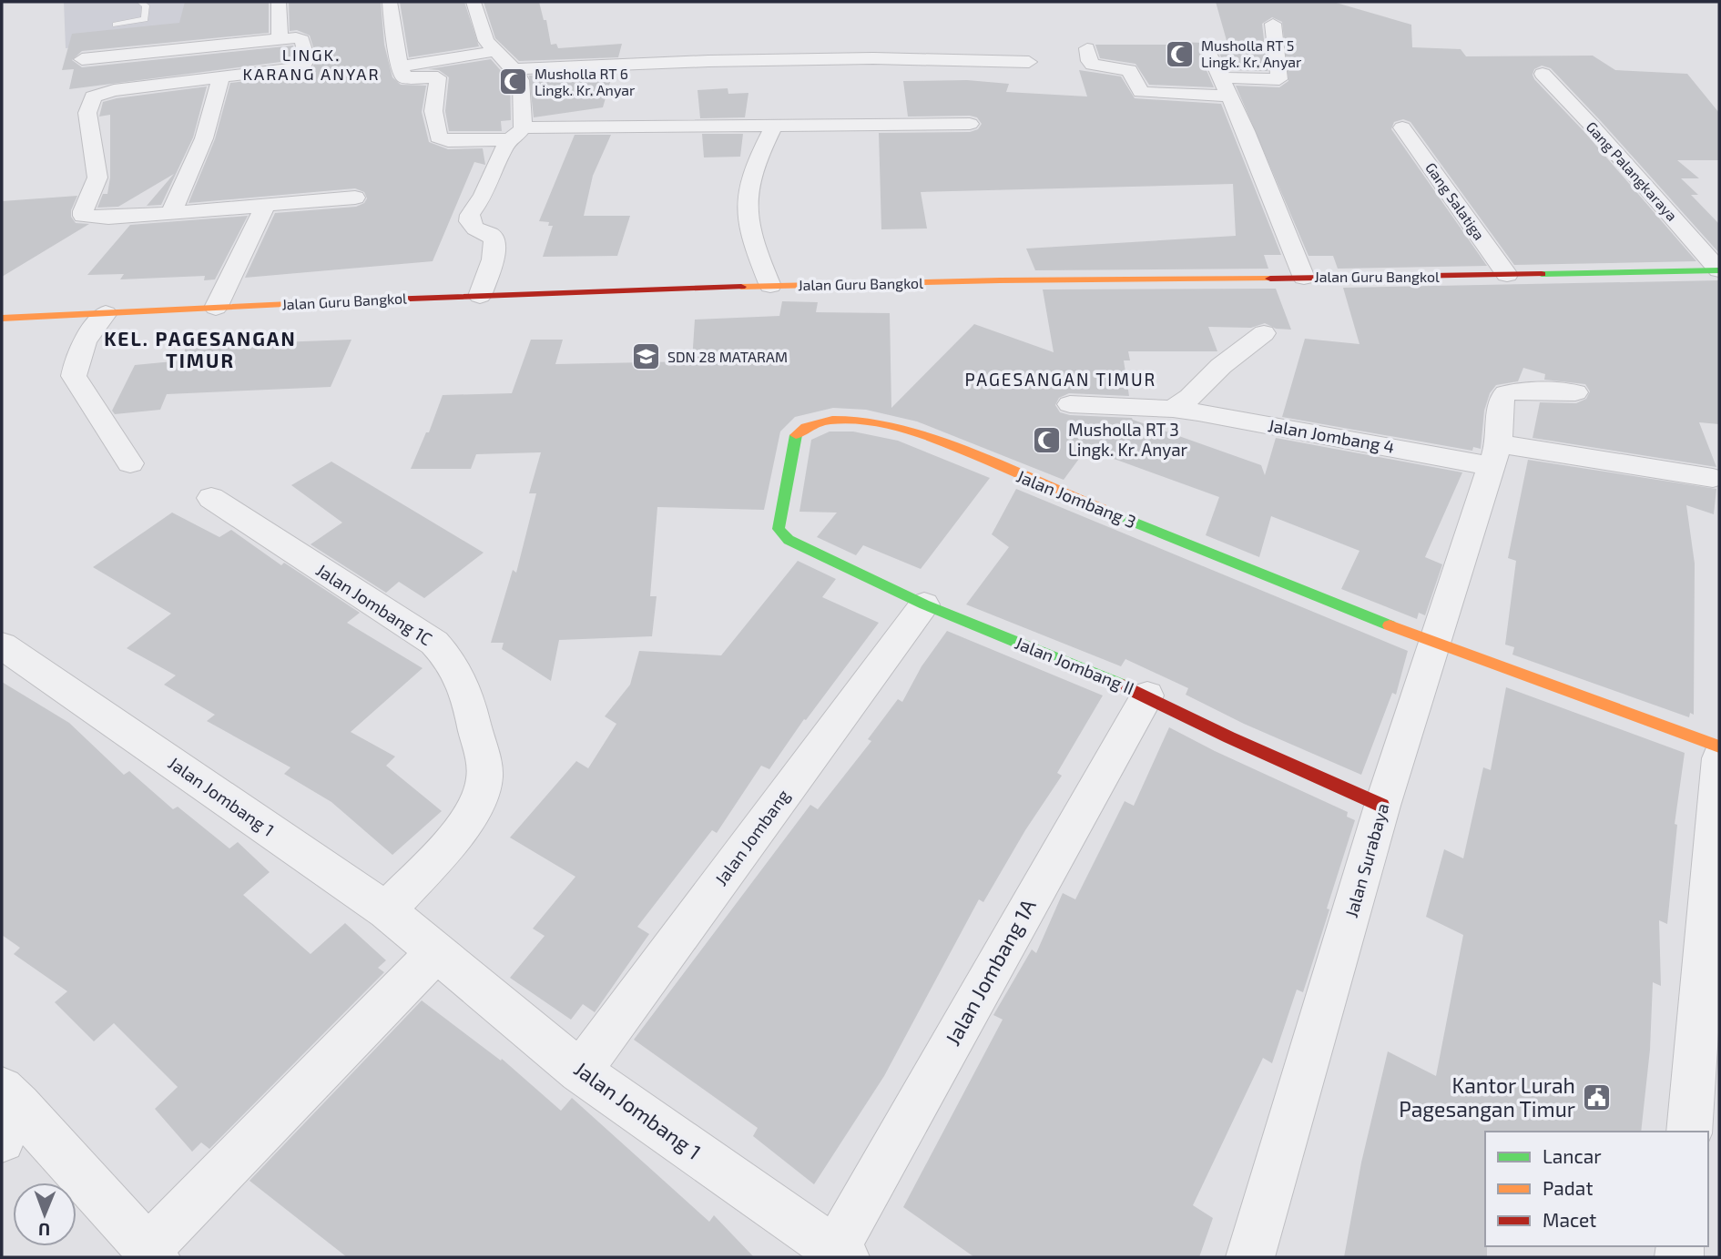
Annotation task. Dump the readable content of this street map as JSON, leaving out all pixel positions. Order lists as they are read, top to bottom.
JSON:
{
  "streets": {
    "street": [
      "Gang Palangkaraya",
      "Gang Salatiga",
      "Jalan Guru Bangkol",
      "Jalan Jombang 4",
      "Jalan Jombang 3",
      "Jalan Jombang 1C",
      "Jalan Jombang II",
      "Jalan Jombang 1",
      "Jalan Jombang",
      "Jalan Surabaya",
      "Jalan Jombang 1A"
    ]
  },
  "crossings": [
    ["Gang Palangkaraya", "Jalan Guru Bangkol"],
    ["Gang Salatiga", "Jalan Guru Bangkol"],
    ["Jalan Jombang 4", "Jalan Surabaya"],
    ["Jalan Jombang 3", "Jalan Jombang II"],
    ["Jalan Jombang 3", "Jalan Surabaya"],
    ["Jalan Jombang 1C", "Jalan Jombang 1"],
    ["Jalan Jombang II", "Jalan Jombang"],
    ["Jalan Jombang II", "Jalan Surabaya"],
    ["Jalan Jombang II", "Jalan Jombang 1A"],
    ["Jalan Jombang 1", "Jalan Jombang"],
    ["Jalan Jombang 1", "Jalan Jombang 1A"]
  ],
  "districts": ["LINGK. KARANG ANYAR", "KEL. PAGESANGAN TIMUR", "PAGESANGAN TIMUR"],
  "places": {
    "mosque": ["Musholla RT 5 Lingk. Kr. Anyar", "Musholla RT 6 Lingk. Kr. Anyar", "Musholla RT 3 Lingk. Kr. Anyar"],
    "school or university": ["SDN 28 MATARAM"],
    "public building": ["Kantor Lurah Pagesangan Timur"]
  },
  "legend": ["Lancar", "Padat", "Macet"],
  "north": "bottom"
}
